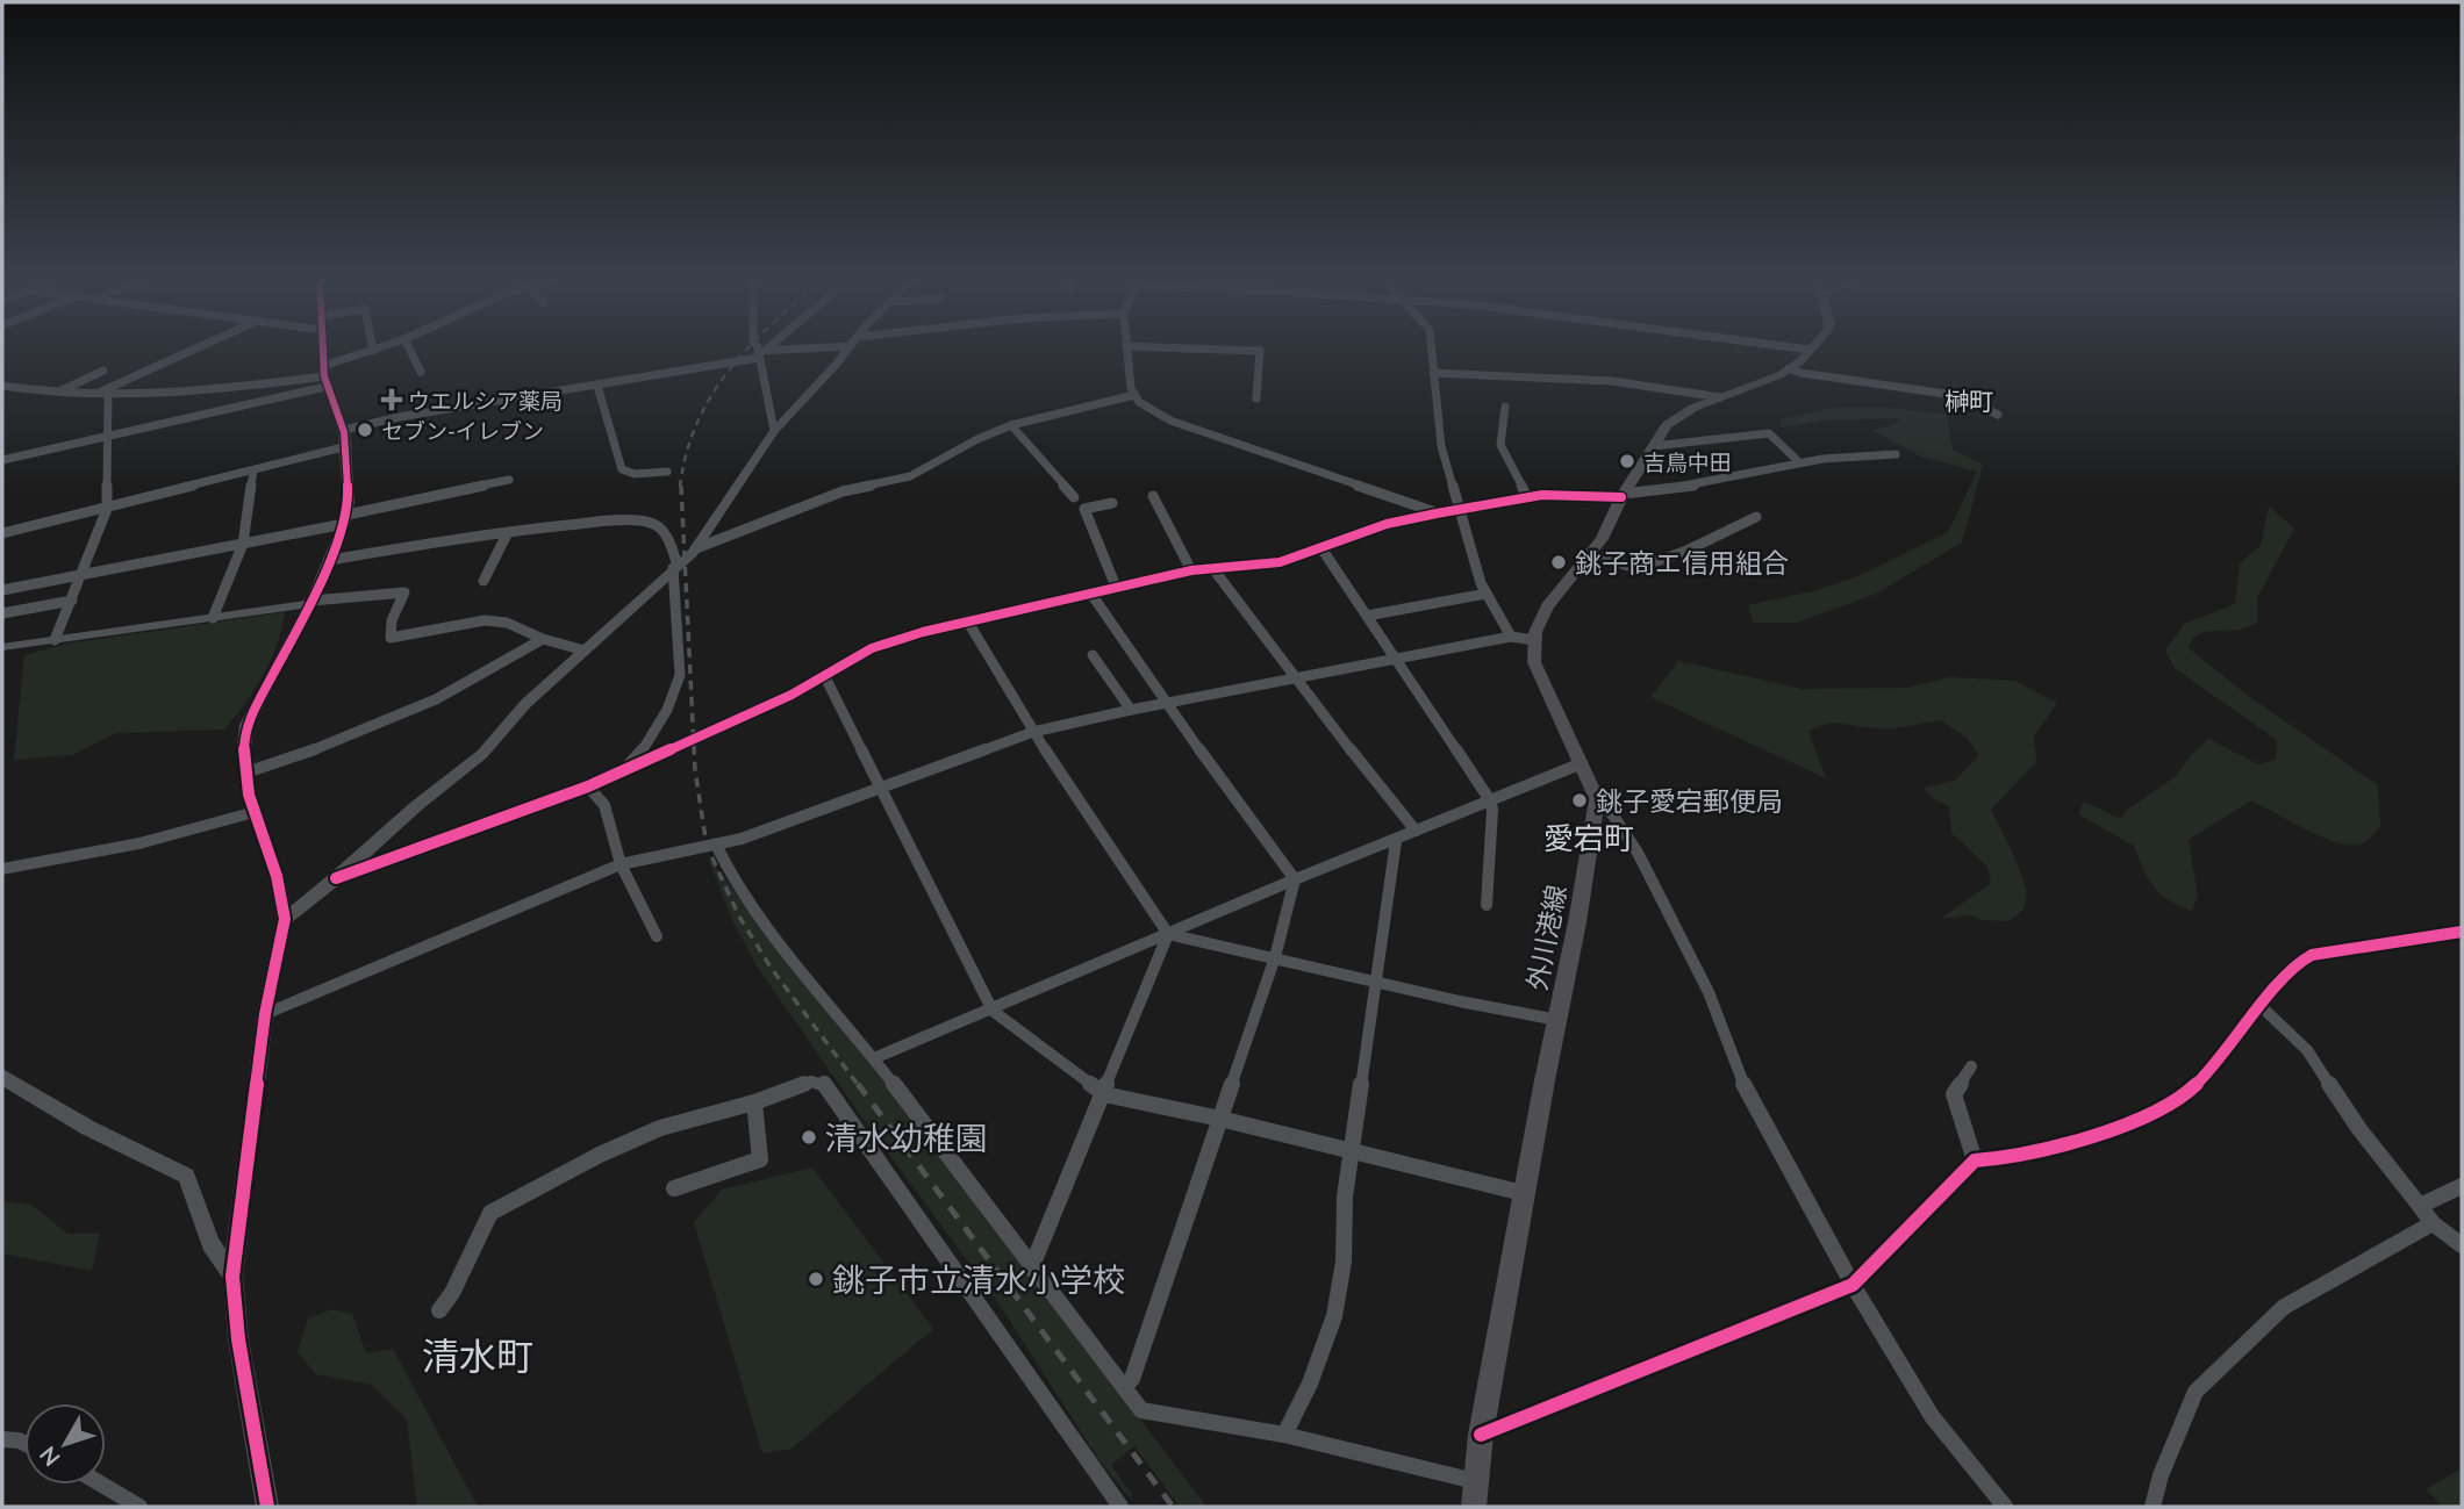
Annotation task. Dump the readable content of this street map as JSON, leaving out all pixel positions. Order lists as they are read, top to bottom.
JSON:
{
  "streets": {
    "main road": ["外川港線"]
  },
  "districts": ["榊町", "愛宕町", "清水町"],
  "places": {
    "health": ["ウエルシア薬局"],
    "other": [
      "セブン-イレブン",
      "吉鳥中田",
      "銚子商エ信用組合",
      "銚子愛宕郵便局",
      "清水幼稚園",
      "銚子市立清水小学校"
    ]
  },
  "north": "bottom left"
}
